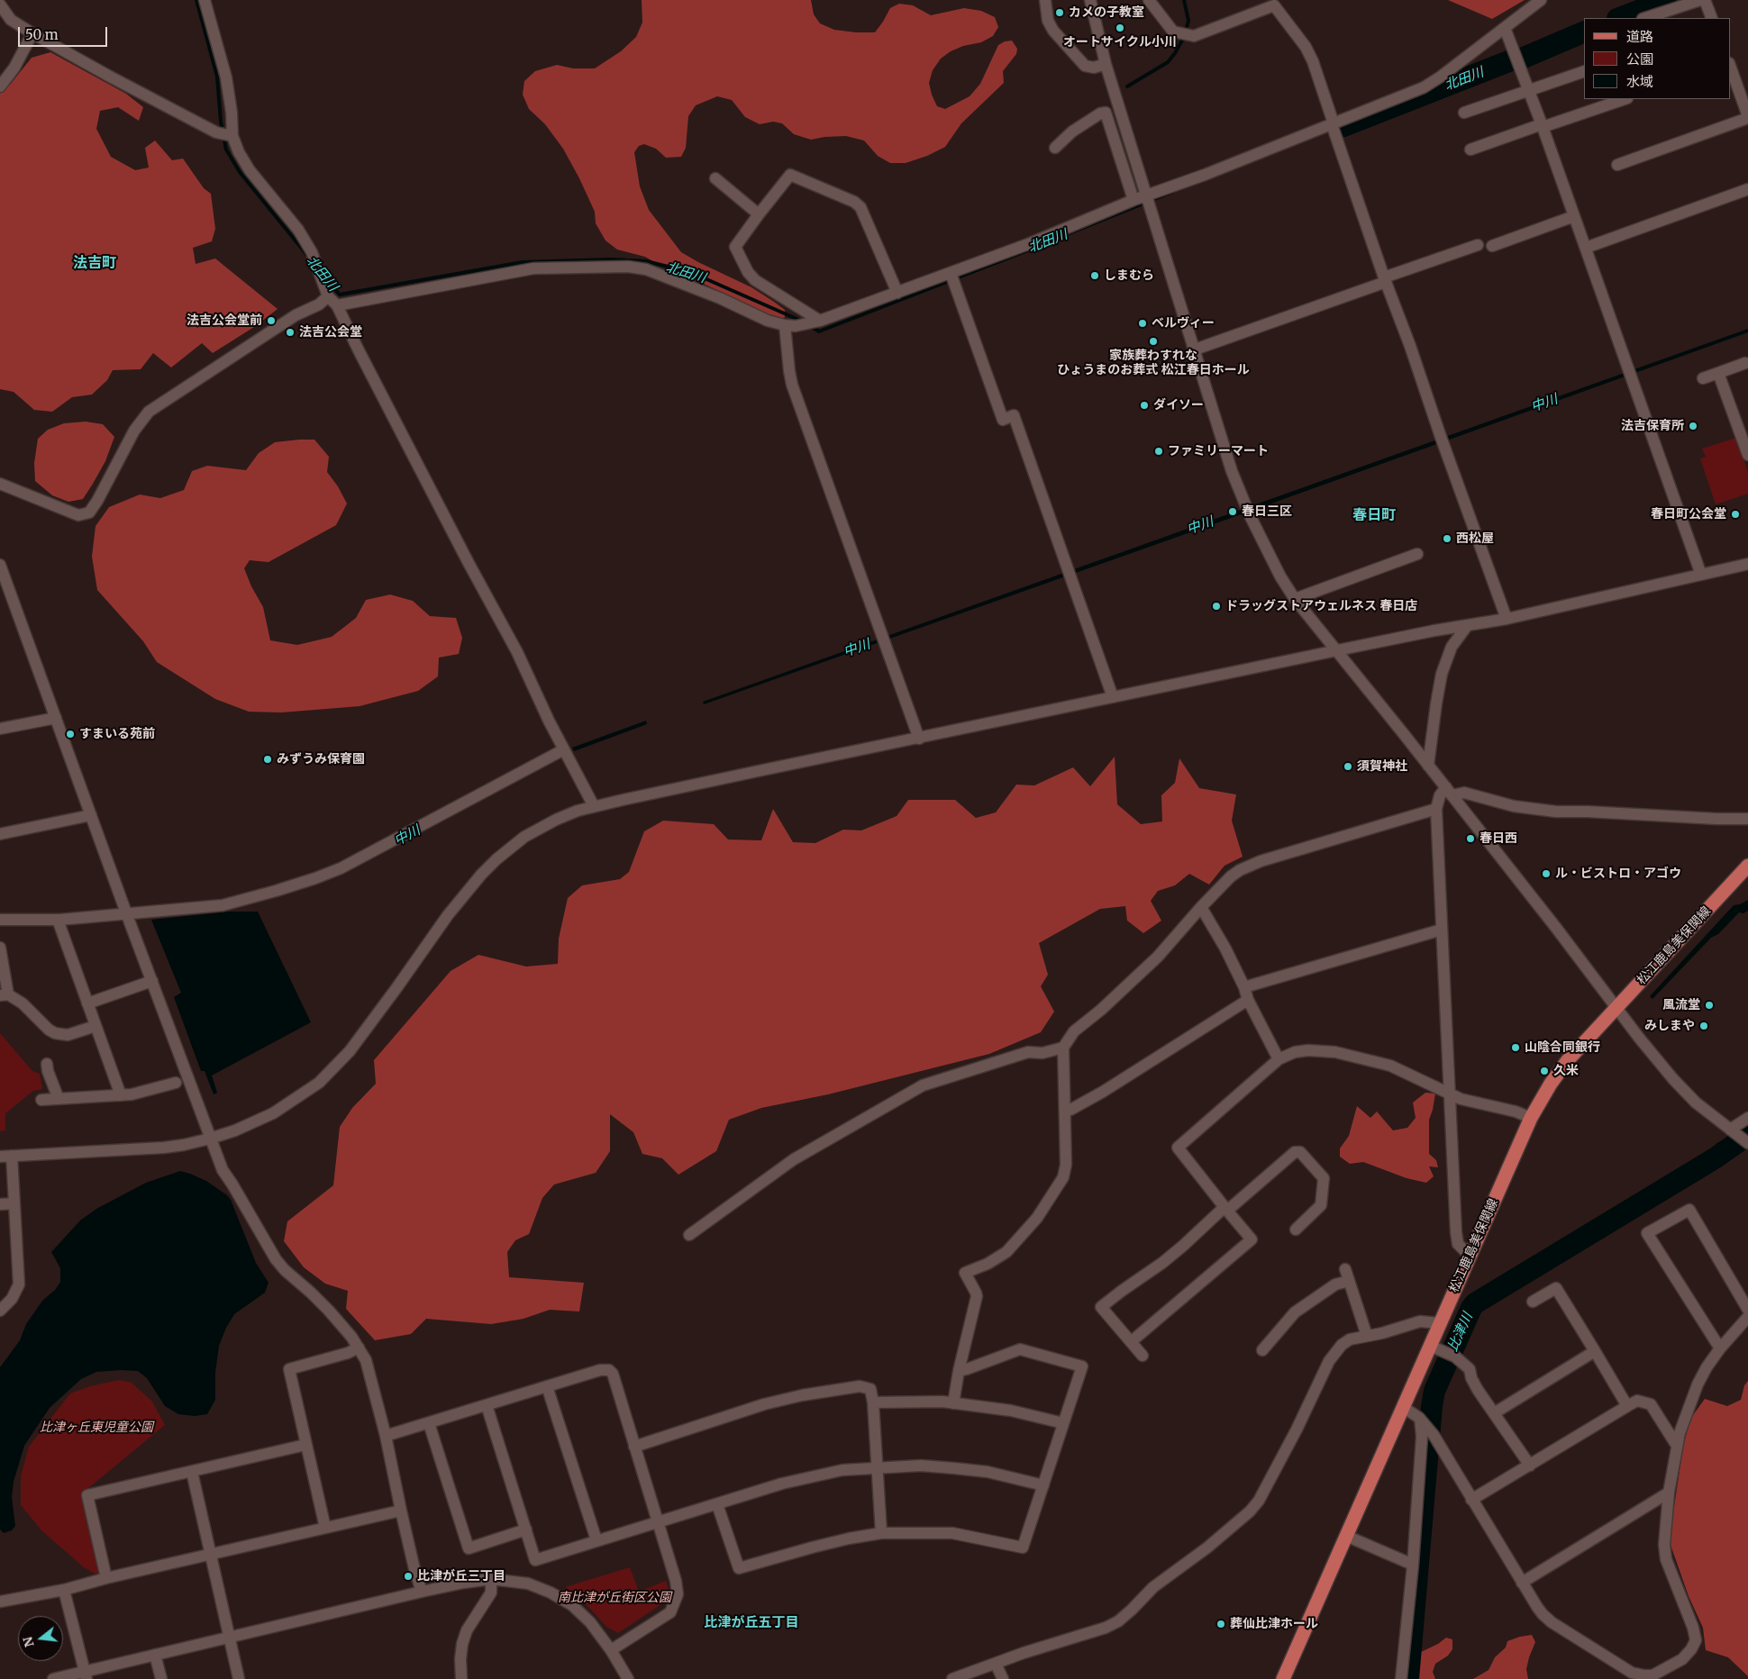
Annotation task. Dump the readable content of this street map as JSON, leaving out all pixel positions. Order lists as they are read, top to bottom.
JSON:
{
  "streets": {
    "main road": ["松江鹿島美保関線"]
  },
  "districts": ["法吉町", "春日町", "比津が丘五丁目"],
  "water": ["北田川", "中川", "比津川"],
  "parks": ["比津ヶ丘東児童公園", "南比津が丘街区公園"],
  "places": [
    "カメの子教室",
    "オートサイクル小川",
    "しまむら",
    "法吉公会堂前",
    "ベルヴィー",
    "法吉公会堂",
    "家族葬わすれな ひょうまのお葬式 松江春日ホール",
    "ダイソー",
    "法吉保育所",
    "ファミリーマート",
    "春日三区",
    "春日町公会堂",
    "西松屋",
    "ドラッグストアウェルネス 春日店",
    "すまいる苑前",
    "みずうみ保育園",
    "須賀神社",
    "春日西",
    "ル・ビストロ・アゴウ",
    "風流堂",
    "みしまや",
    "山陰合同銀行",
    "久米",
    "比津が丘三丁目",
    "葬仙比津ホール"
  ],
  "legend": ["道路", "公園", "水域"],
  "scale_bar": "50 m",
  "north": "left"
}
